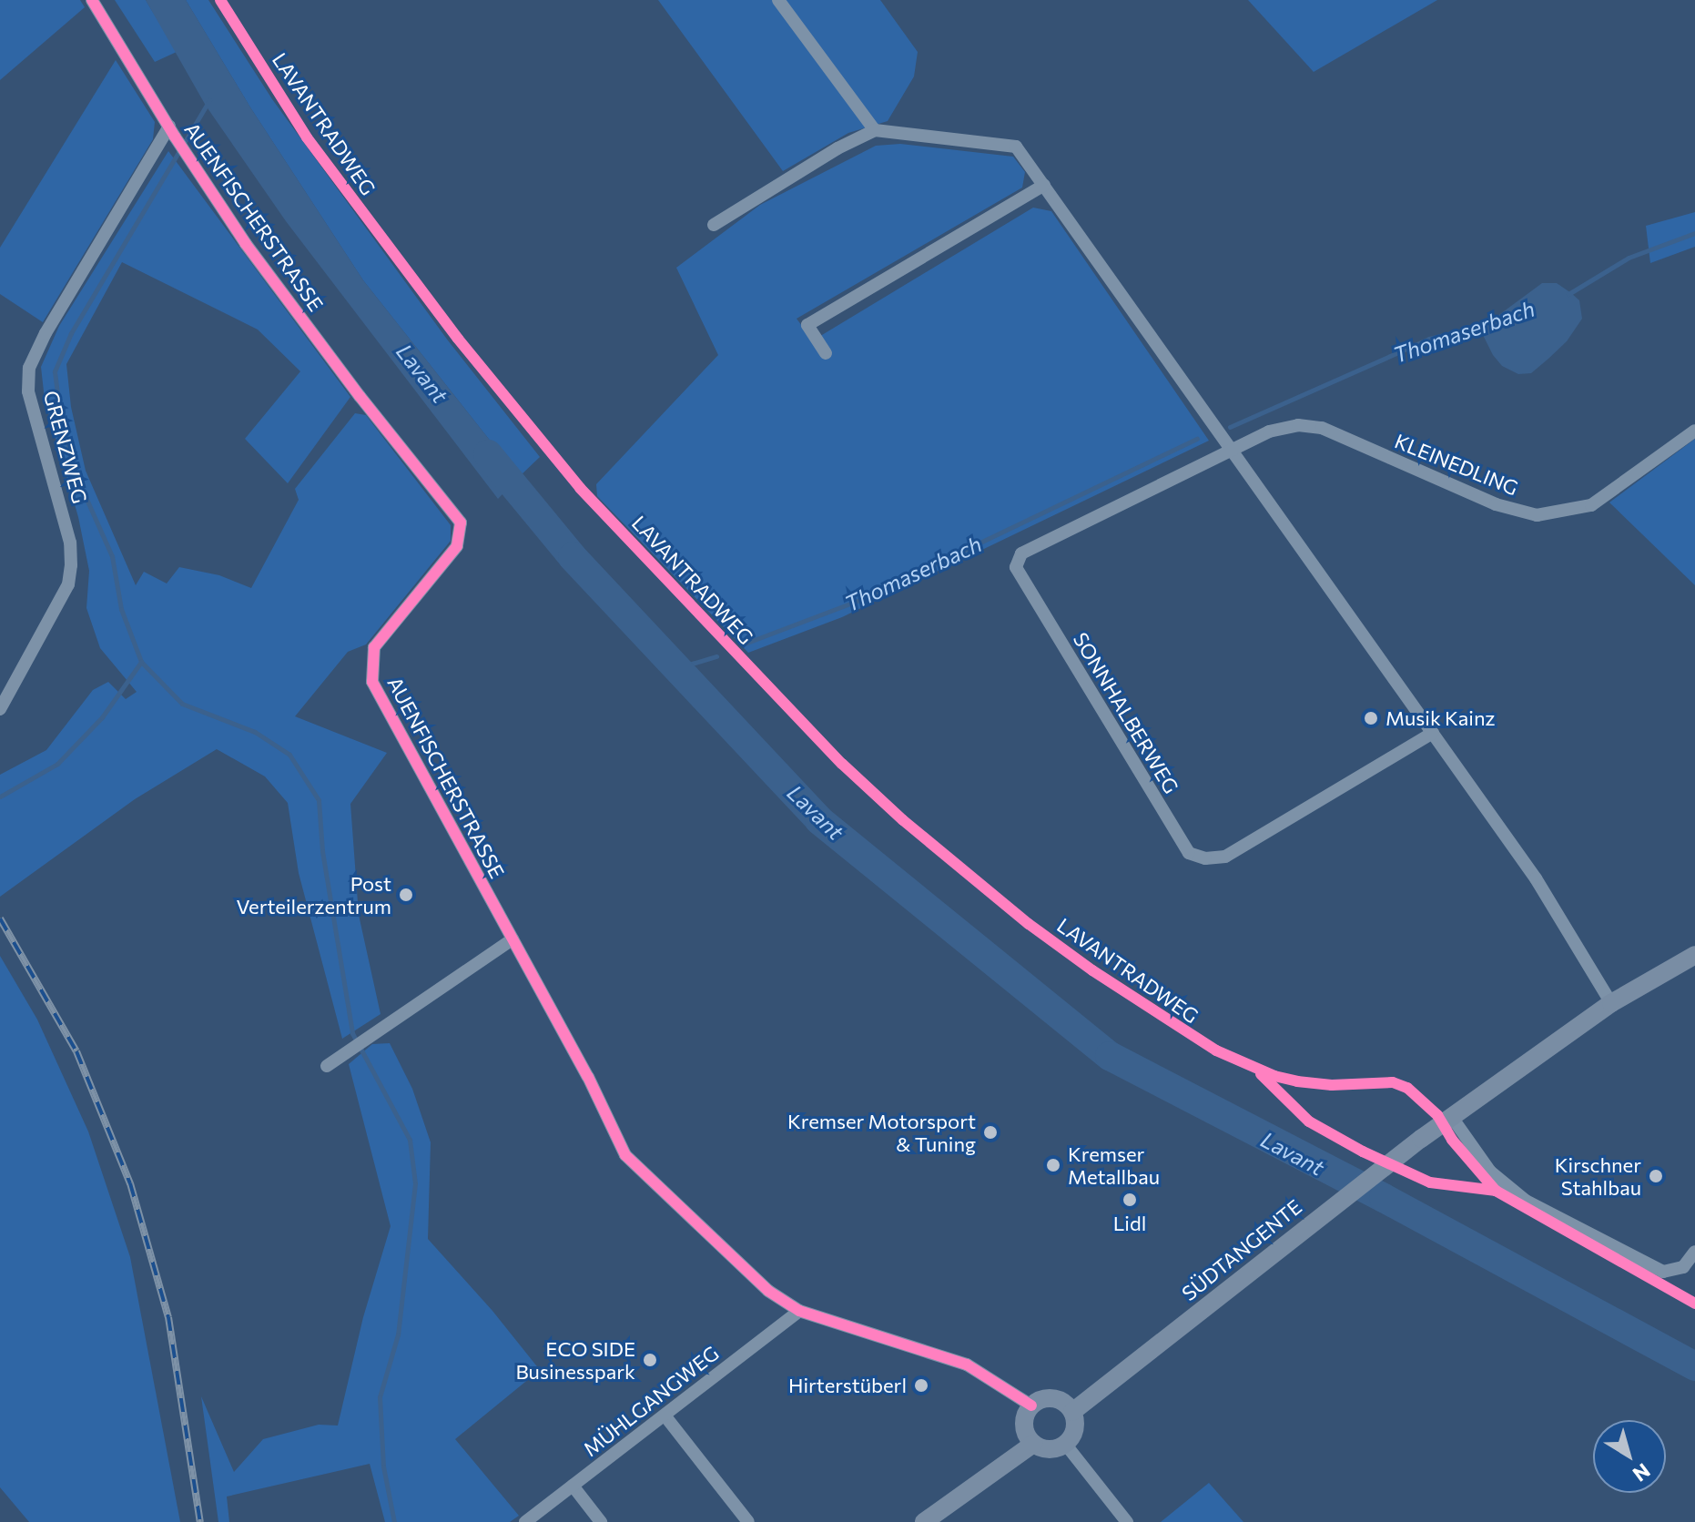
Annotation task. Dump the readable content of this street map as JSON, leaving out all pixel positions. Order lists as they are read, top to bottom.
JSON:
{
  "streets": {
    "main road": ["SÜDTANGENTE"],
    "street": [
      "AUENFISCHERSTRASSE",
      "GRENZWEG",
      "KLEINEDLING",
      "SONNHALBERWEG",
      "MÜHLGANGWEG"
    ],
    "cycle path": ["LAVANTRADWEG"]
  },
  "crossings": [
    ["AUENFISCHERSTRASSE", "GRENZWEG"],
    ["AUENFISCHERSTRASSE", "SÜDTANGENTE"],
    ["AUENFISCHERSTRASSE", "MÜHLGANGWEG"],
    ["KLEINEDLING", "SONNHALBERWEG"]
  ],
  "water": ["Thomaserbach", "Lavant"],
  "places": [
    "Musik Kainz",
    "Post Verteilerzentrum",
    "Kremser Motorsport & Tuning",
    "Kremser Metallbau",
    "Kirschner Stahlbau",
    "Lidl",
    "ECO SIDE Businesspark",
    "Hirterstüberl"
  ],
  "north": "bottom right"
}
